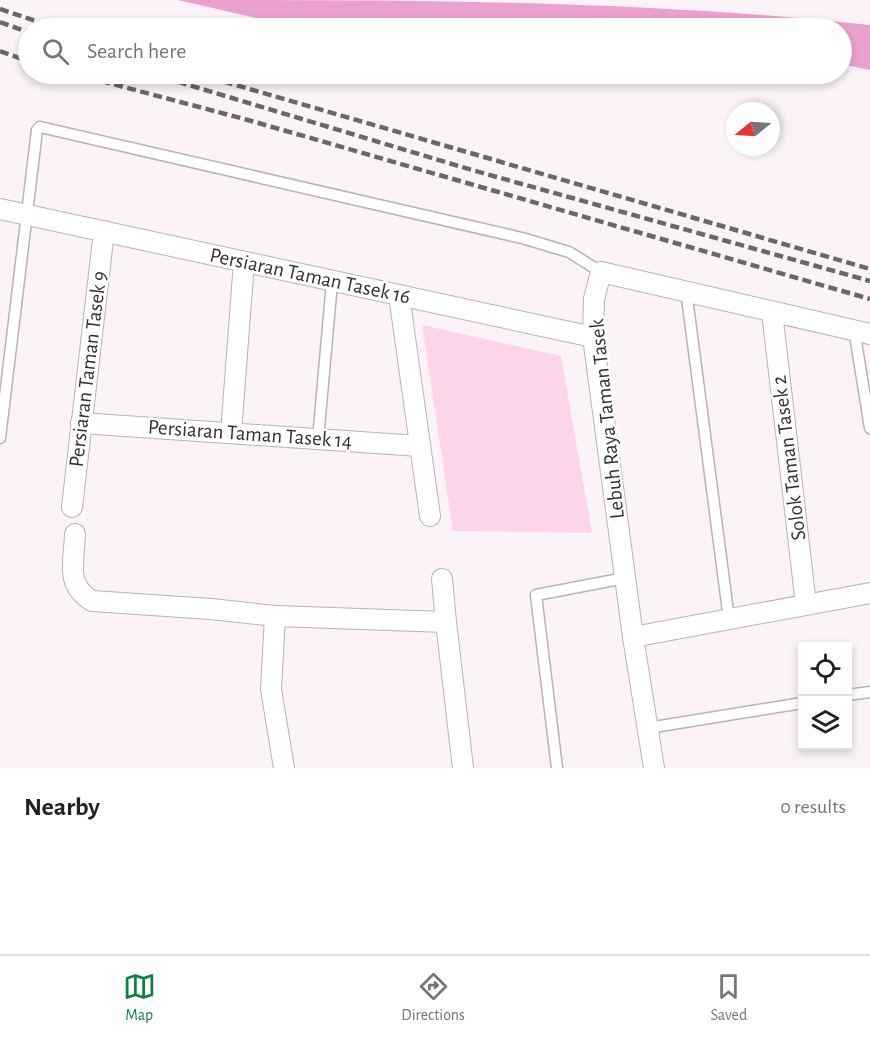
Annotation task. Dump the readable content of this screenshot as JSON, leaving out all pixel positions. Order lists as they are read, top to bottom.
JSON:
{
  "streets": {
    "street": [
      "Persiaran Taman Tasek 16",
      "Persiaran Taman Tasek 9",
      "Lebuh Raya Taman Tasek",
      "Persiaran Taman Tasek 14",
      "Solok Taman Tasek 2"
    ]
  },
  "crossings": [
    ["Persiaran Taman Tasek 16", "Persiaran Taman Tasek 9"],
    ["Persiaran Taman Tasek 16", "Lebuh Raya Taman Tasek"],
    ["Persiaran Taman Tasek 9", "Persiaran Taman Tasek 14"]
  ],
  "north": "left",
  "page": {
    "search": "Search here",
    "heading": ["Nearby", "0 results"],
    "nav": ["Map", "Directions", "Saved"]
  }
}
